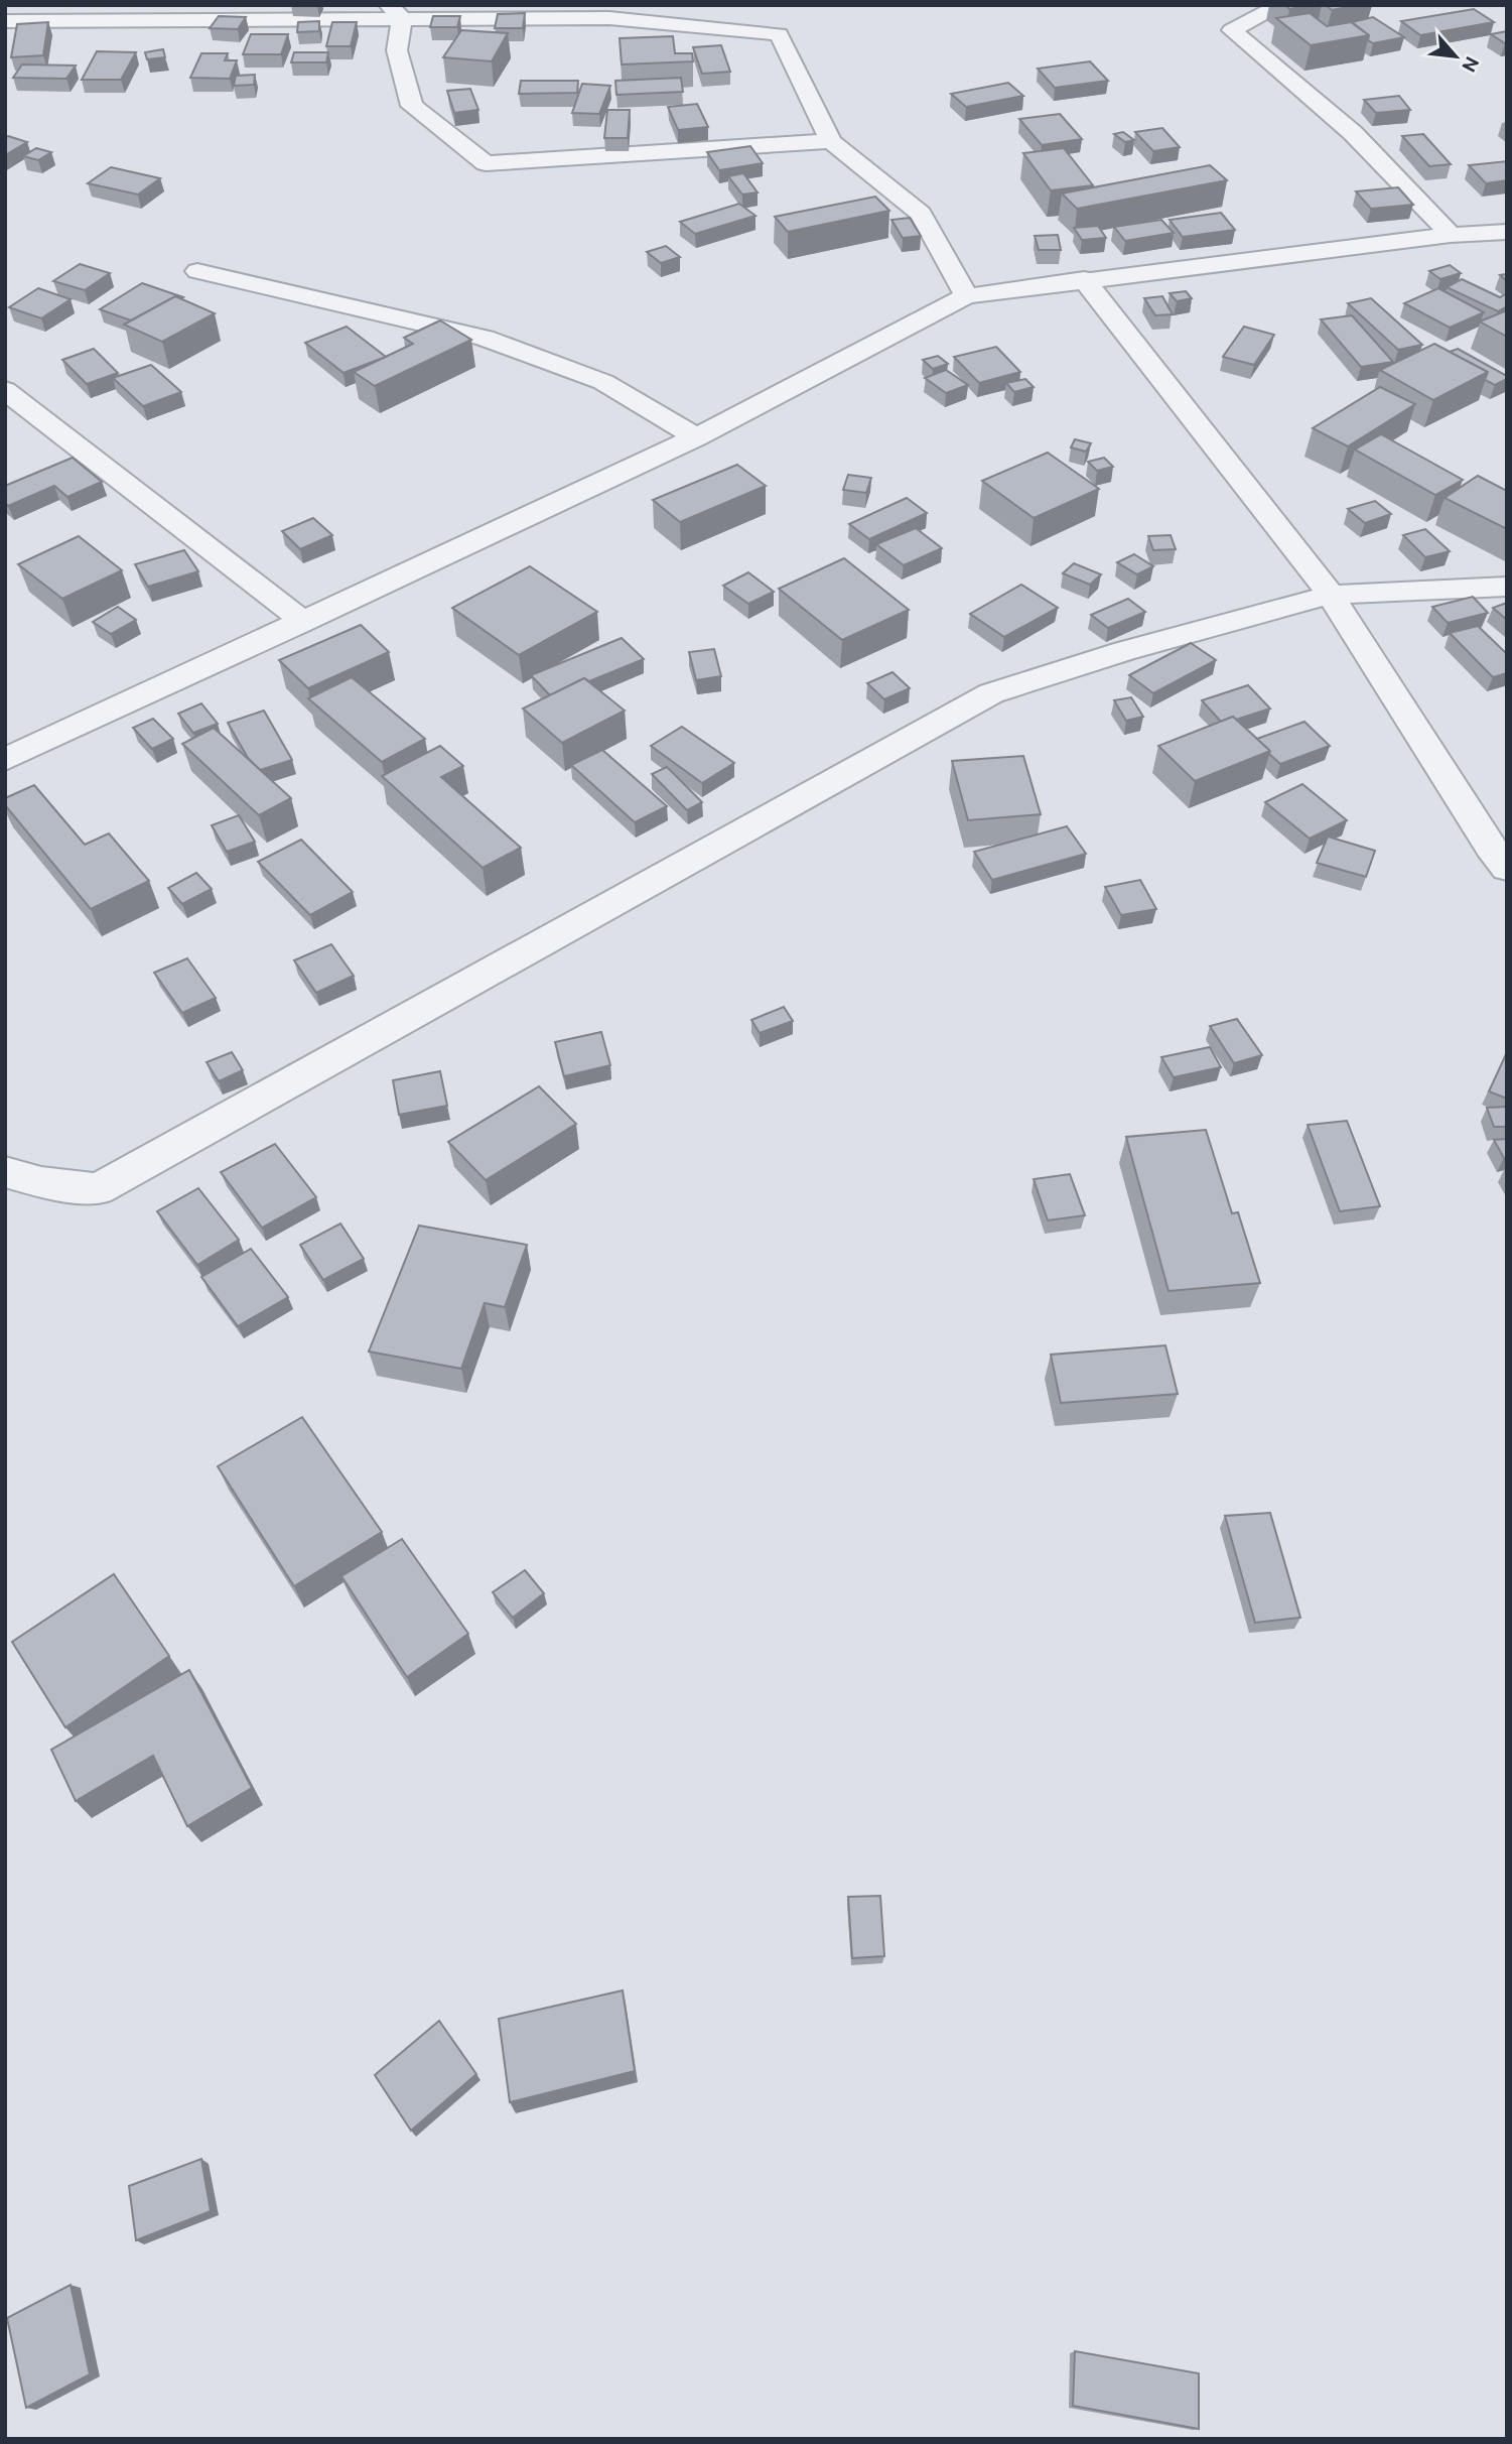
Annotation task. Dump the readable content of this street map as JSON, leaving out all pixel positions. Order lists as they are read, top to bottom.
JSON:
{
  "north": "bottom right"
}
